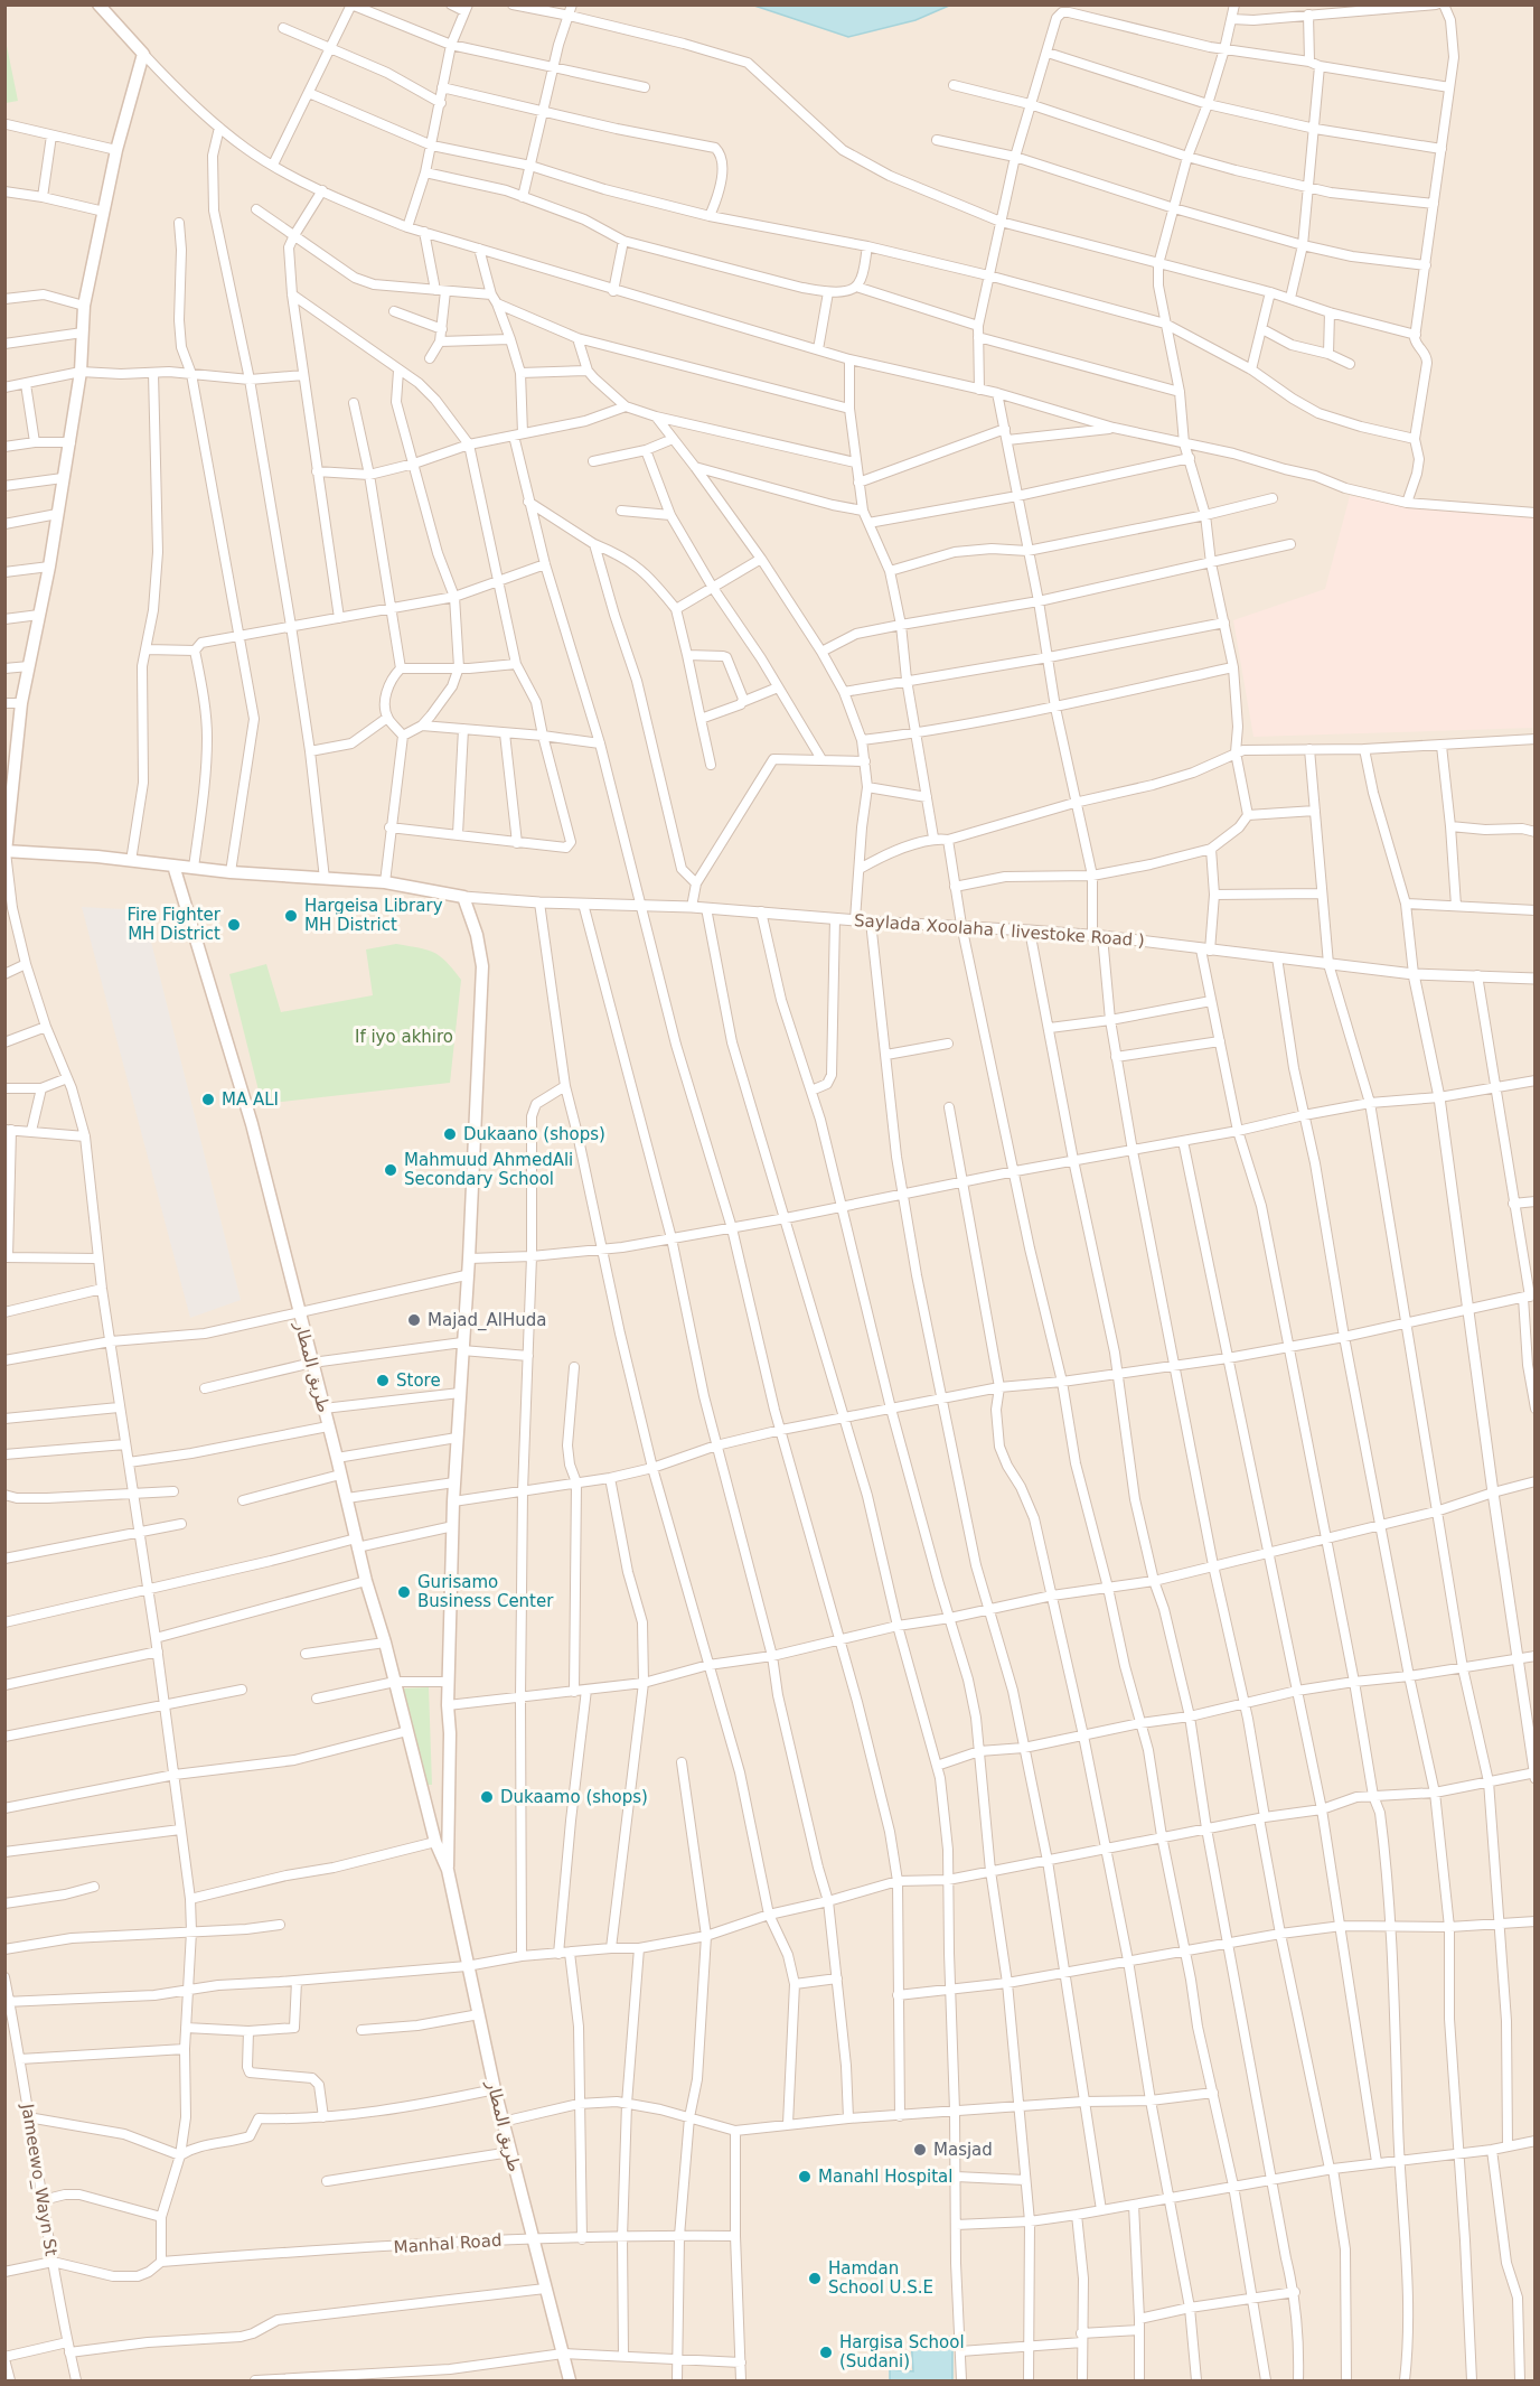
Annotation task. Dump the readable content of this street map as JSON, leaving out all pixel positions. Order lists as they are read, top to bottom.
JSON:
{
  "streets": {
    "main road": ["طريق المطار"],
    "street": ["Saylada Xoolaha ( livestoke Road )", "Jameewo_Wayn St", "Manhal Road"]
  },
  "crossings": [
    ["Saylada Xoolaha ( livestoke Road )", "طريق المطار"],
    ["طريق المطار", "Manhal Road"]
  ],
  "parks": ["If iyo akhiro"],
  "places": [
    "Hargeisa Library MH District",
    "Fire Fighter MH District",
    "MA ALI",
    "Dukaano (shops)",
    "Mahmuud AhmedAli Secondary School",
    "Majad_AlHuda",
    "Store",
    "Gurisamo Business Center",
    "Dukaamo (shops)",
    "Masjad",
    "Manahl Hospital",
    "Hamdan School U.S.E",
    "Hargisa School (Sudani)"
  ]
}
